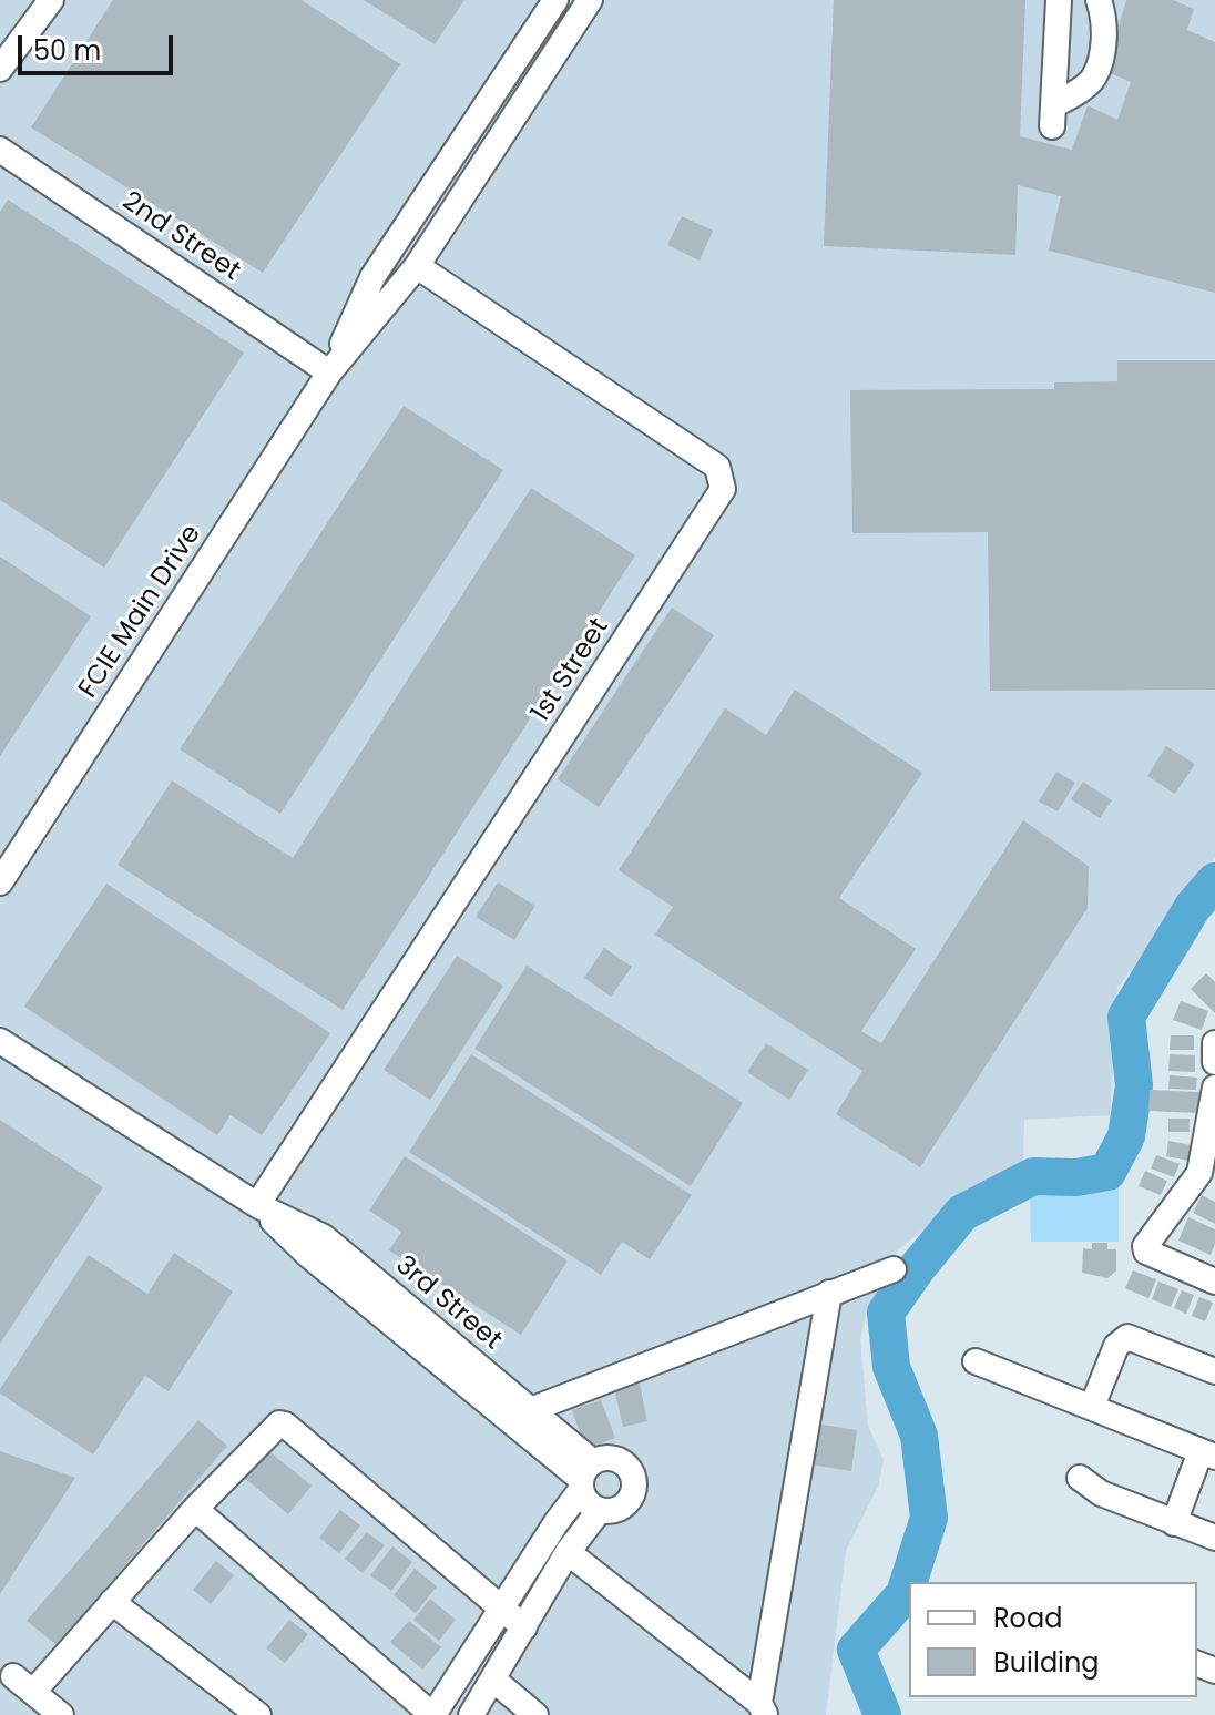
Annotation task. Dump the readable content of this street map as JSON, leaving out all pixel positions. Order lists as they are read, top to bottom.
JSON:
{
  "streets": {
    "street": [
      "2nd Street",
      "FCIE Main Drive",
      "1st Street",
      "3rd Street"
    ]
  },
  "crossings": [
    ["2nd Street", "FCIE Main Drive"],
    ["FCIE Main Drive", "1st Street"],
    ["1st Street", "3rd Street"]
  ],
  "legend": ["Road", "Building"],
  "scale_bar": "50 m"
}
